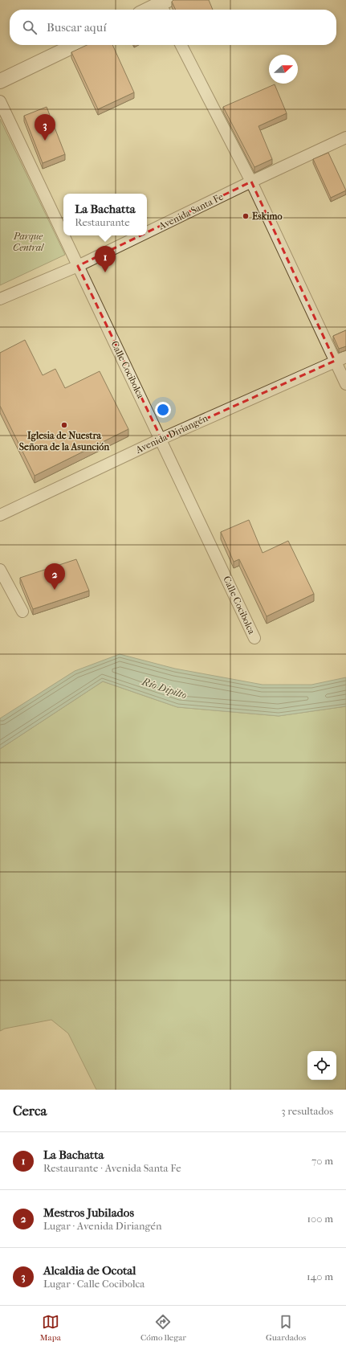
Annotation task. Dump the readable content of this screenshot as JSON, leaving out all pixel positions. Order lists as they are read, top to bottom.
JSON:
{
  "streets": {
    "street": ["Avenida Santa Fe", "Calle Cocibolca", "Avenida Diriangén"]
  },
  "crossings": [
    ["Avenida Santa Fe", "Calle Cocibolca"],
    ["Calle Cocibolca", "Avenida Diriangén"]
  ],
  "water": ["Río Dipilto"],
  "parks": ["Parque Central"],
  "places": ["Eskimo", "Iglesia de Nuestra Señora de la Asunción"],
  "north": "right",
  "page": {
    "search": "Buscar aquí",
    "pins": ["3", "1", "2"],
    "popup": ["La Bachatta", "Restaurante"],
    "heading": ["Cerca", "3 resultados"],
    "list": [
      {
        "mark": "1",
        "name": "La Bachatta",
        "note": "Restaurante · Avenida Santa Fe",
        "value": "70 m"
      },
      {
        "mark": "2",
        "name": "Mestros Jubilados",
        "note": "Lugar · Avenida Diriangén",
        "value": "100 m"
      },
      {
        "mark": "3",
        "name": "Alcaldia de Ocotal",
        "note": "Lugar · Calle Cocibolca",
        "value": "140 m"
      }
    ],
    "nav": ["Mapa", "Cómo llegar", "Guardados"]
  }
}
